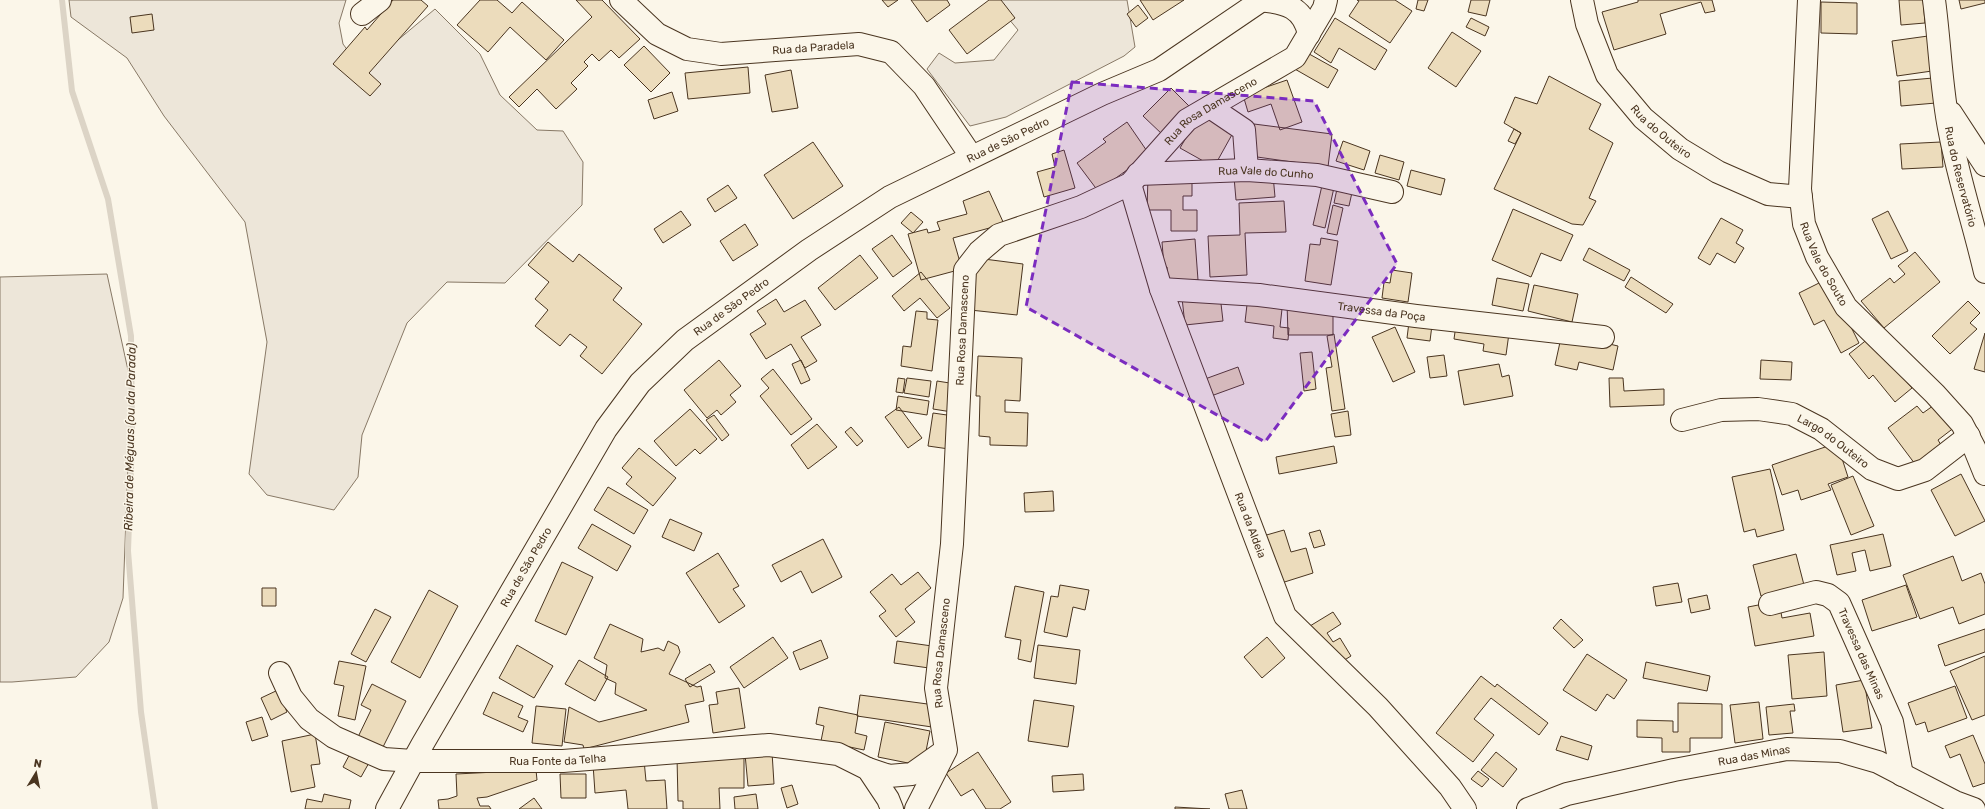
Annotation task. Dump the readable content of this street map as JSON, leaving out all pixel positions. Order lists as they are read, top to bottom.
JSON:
{
  "streets": {
    "street": [
      "Rua da Paradela",
      "Rua Rosa Damasceno",
      "Rua do Outeiro",
      "Rua de São Pedro",
      "Rua Vale do Cunho",
      "Rua do Reservatório",
      "Rua Vale do Souto",
      "Travessa da Poça",
      "Largo do Outeiro",
      "Rua da Aldeia",
      "Travessa das Minas",
      "Rua das Minas",
      "Rua Fonte da Telha"
    ]
  },
  "crossings": [
    ["Rua da Paradela", "Rua de São Pedro"],
    ["Rua Rosa Damasceno", "Rua Vale do Cunho"],
    ["Rua Rosa Damasceno", "Rua da Aldeia"],
    ["Rua Rosa Damasceno", "Rua Fonte da Telha"],
    ["Rua do Outeiro", "Rua Vale do Souto"],
    ["Rua de São Pedro", "Rua Fonte da Telha"],
    ["Rua Vale do Cunho", "Rua da Aldeia"],
    ["Rua Vale do Souto", "Largo do Outeiro"],
    ["Travessa da Poça", "Rua da Aldeia"],
    ["Travessa das Minas", "Rua das Minas"]
  ],
  "water": ["Ribeira de Méguas (ou da Parada)"],
  "north": "top"
}
